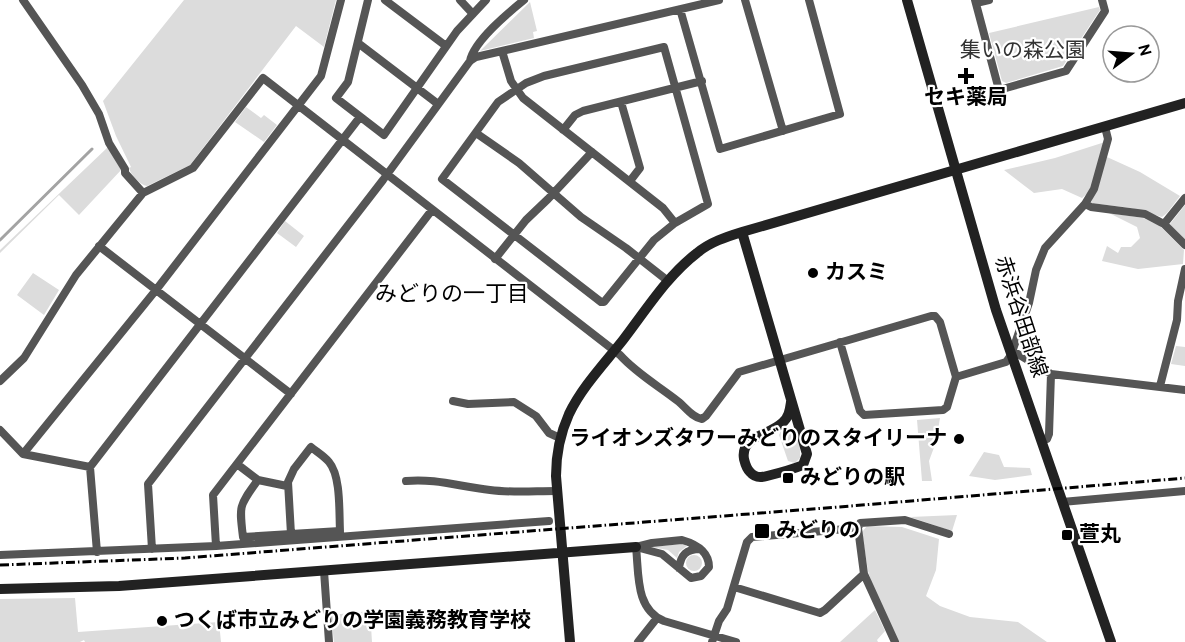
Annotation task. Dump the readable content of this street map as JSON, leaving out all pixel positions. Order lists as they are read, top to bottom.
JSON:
{
  "streets": {
    "street": ["赤浜谷田部線"]
  },
  "districts": ["みどりの一丁目"],
  "parks": ["集いの森公園"],
  "places": {
    "health": ["セキ薬局"],
    "other": ["カスミ", "ライオンズタワーみどりのスタイリーナ", "つくば市立みどりの学園義務教育学校"],
    "transit": ["みどりの駅", "みどりの", "萱丸"]
  },
  "north": "right"
}
